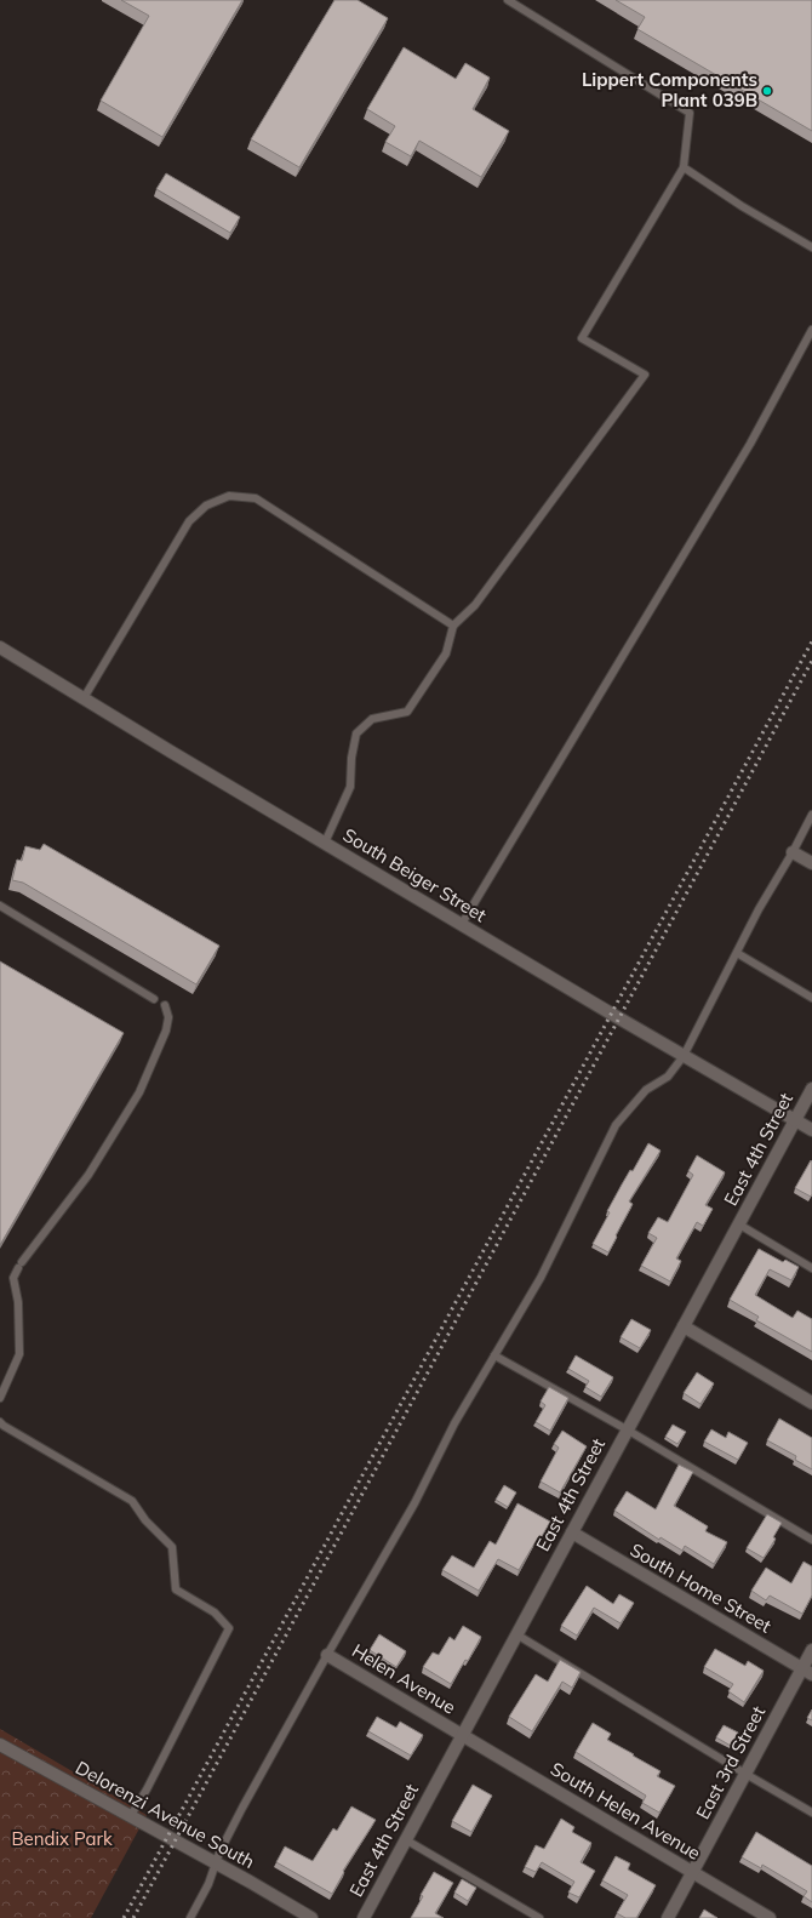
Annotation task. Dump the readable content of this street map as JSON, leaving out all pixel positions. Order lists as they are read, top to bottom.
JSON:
{
  "streets": {
    "street": [
      "South Beiger Street",
      "East 4th Street",
      "South Home Street",
      "Helen Avenue",
      "East 3rd Street",
      "South Helen Avenue",
      "Delorenzi Avenue South"
    ]
  },
  "crossings": [
    ["South Beiger Street", "East 4th Street"],
    ["East 4th Street", "South Home Street"],
    ["East 4th Street", "Helen Avenue"],
    ["East 4th Street", "South Helen Avenue"],
    ["South Home Street", "East 3rd Street"],
    ["Helen Avenue", "South Helen Avenue"],
    ["East 3rd Street", "South Helen Avenue"]
  ],
  "parks": ["Bendix Park"],
  "places": ["Lippert Components Plant 039B"]
}
